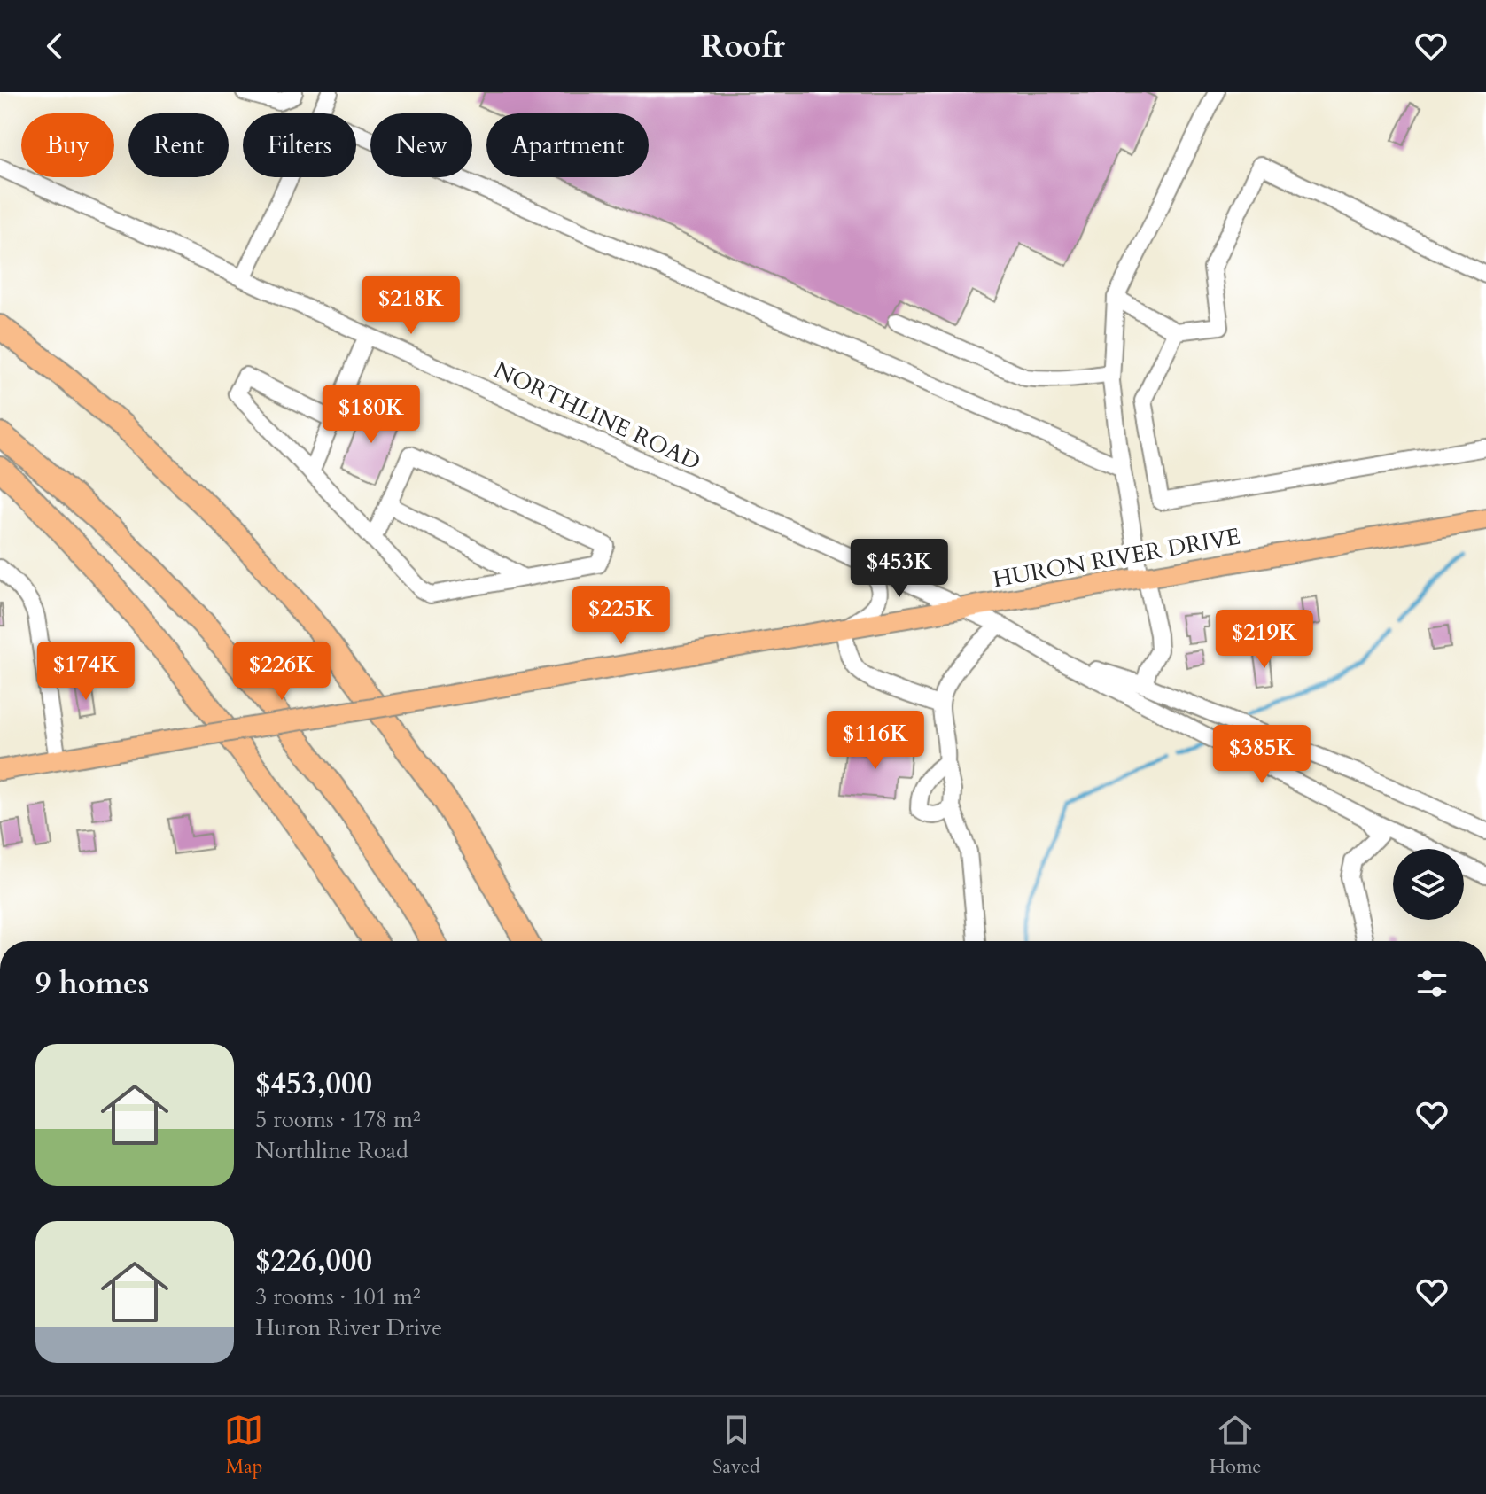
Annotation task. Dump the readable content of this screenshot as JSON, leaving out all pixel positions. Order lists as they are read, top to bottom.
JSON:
{
  "streets": {
    "main road": ["HURON RIVER DRIVE"],
    "street": ["NORTHLINE ROAD"]
  },
  "crossings": [
    ["NORTHLINE ROAD", "HURON RIVER DRIVE"]
  ],
  "page": {
    "header": "Roofr",
    "chip": [
      "Buy",
      "Rent",
      "Filters",
      "New",
      "Apartment"
    ],
    "price": [
      "$218K",
      "$180K",
      "$453K",
      "$225K",
      "$219K",
      "$174K",
      "$226K",
      "$116K",
      "$385K"
    ],
    "heading": "9 homes",
    "list": [
      {
        "name": "$453,000",
        "note": "5 rooms · 178 m² · Northline Road"
      },
      {
        "name": "$226,000",
        "note": "3 rooms · 101 m² · Huron River Drive"
      }
    ],
    "tabs": ["Map", "Saved", "Home"]
  }
}
